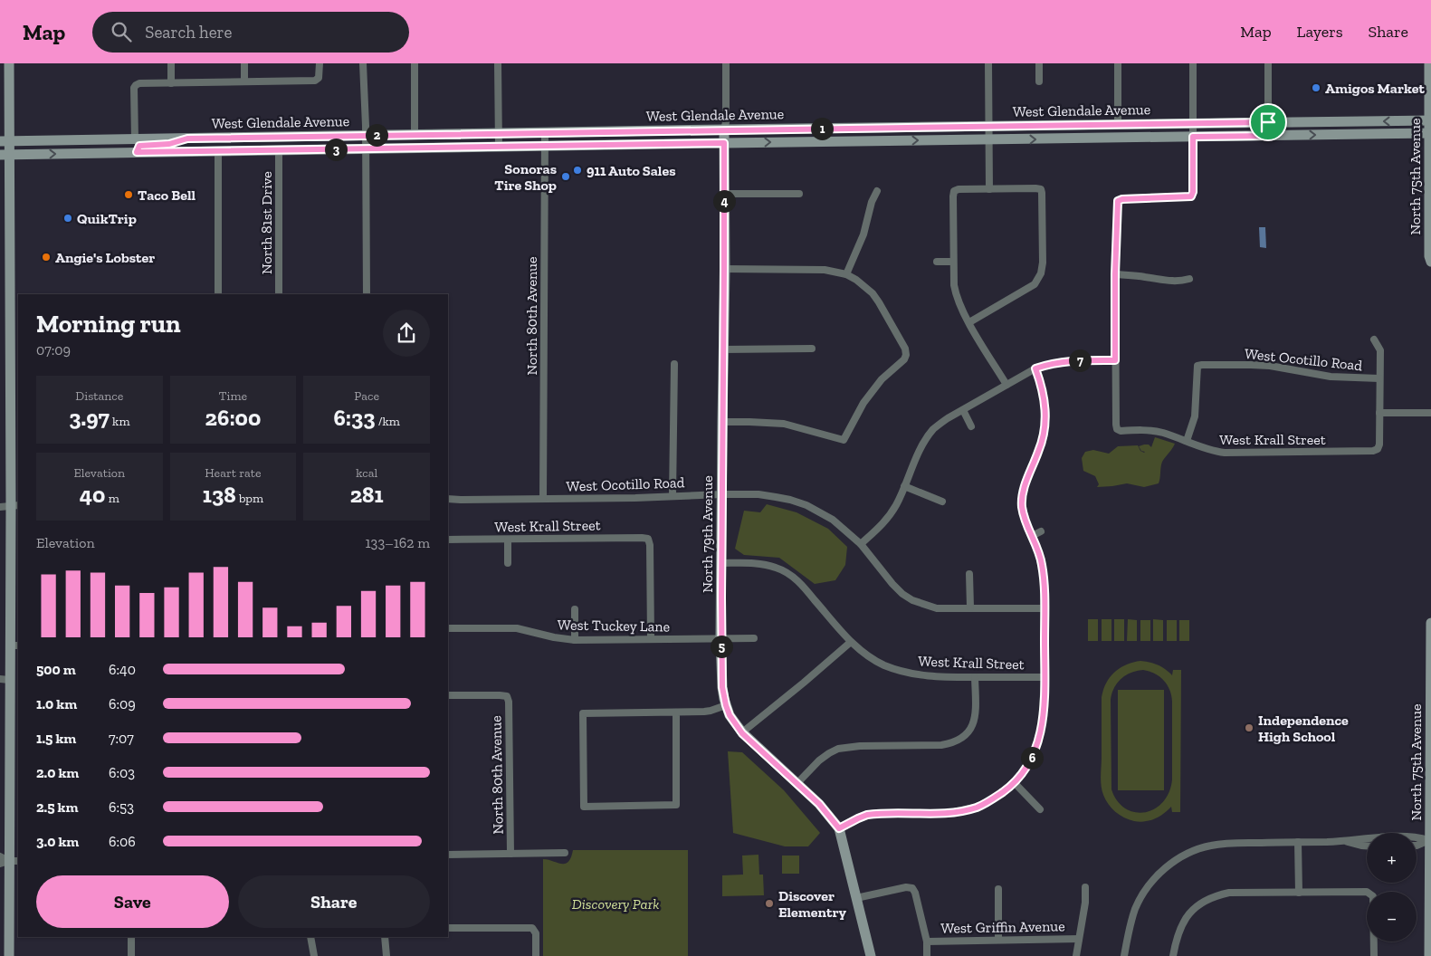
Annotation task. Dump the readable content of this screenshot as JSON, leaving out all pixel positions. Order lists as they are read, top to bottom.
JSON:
{
  "streets": {
    "main road": ["West Glendale Avenue", "North 75th Avenue", "North 79th Avenue"],
    "street": [
      "North 81st Drive",
      "North 80th Avenue",
      "West Ocotillo Road",
      "West Krall Street",
      "West Tuckey Lane",
      "West Griffin Avenue"
    ]
  },
  "crossings": [
    ["West Glendale Avenue", "North 75th Avenue"],
    ["West Glendale Avenue", "North 81st Drive"],
    ["West Glendale Avenue", "North 80th Avenue"],
    ["West Glendale Avenue", "North 79th Avenue"],
    ["North 80th Avenue", "West Ocotillo Road"],
    ["West Ocotillo Road", "West Krall Street"],
    ["West Ocotillo Road", "North 79th Avenue"],
    ["West Krall Street", "North 79th Avenue"],
    ["West Krall Street", "West Tuckey Lane"],
    ["North 79th Avenue", "West Tuckey Lane"]
  ],
  "parks": ["Discovery Park"],
  "places": [
    "Amigos Market",
    "911 Auto Sales",
    "Sonoras Tire Shop",
    "Taco Bell",
    "QuikTrip",
    "Angie's Lobster",
    "Independence High School",
    "Discover Elementry"
  ],
  "page": {
    "header": "Map",
    "search": "Search here",
    "nav": ["Map", "Layers", "Share"],
    "pins": [
      "1",
      "2",
      "3",
      "4",
      "7",
      "5",
      "6"
    ],
    "heading": ["Morning run", "07:09"],
    "stats": [
      ["Distance", "3.97 km"],
      ["Time", "26:00"],
      ["Pace", "6:33 /km"],
      ["Elevation", "40 m"],
      ["Heart rate", "138 bpm"],
      ["kcal", "281"]
    ],
    "chart": ["Elevation", "133–162 m"],
    "list": [
      {
        "name": "500 m",
        "note": "6:40"
      },
      {
        "name": "1.0 km",
        "note": "6:09"
      },
      {
        "name": "1.5 km",
        "note": "7:07"
      },
      {
        "name": "2.0 km",
        "note": "6:03"
      },
      {
        "name": "2.5 km",
        "note": "6:53"
      },
      {
        "name": "3.0 km",
        "note": "6:06"
      }
    ],
    "map_buttons": ["+", "−"],
    "buttons": ["Save", "Share"]
  }
}
